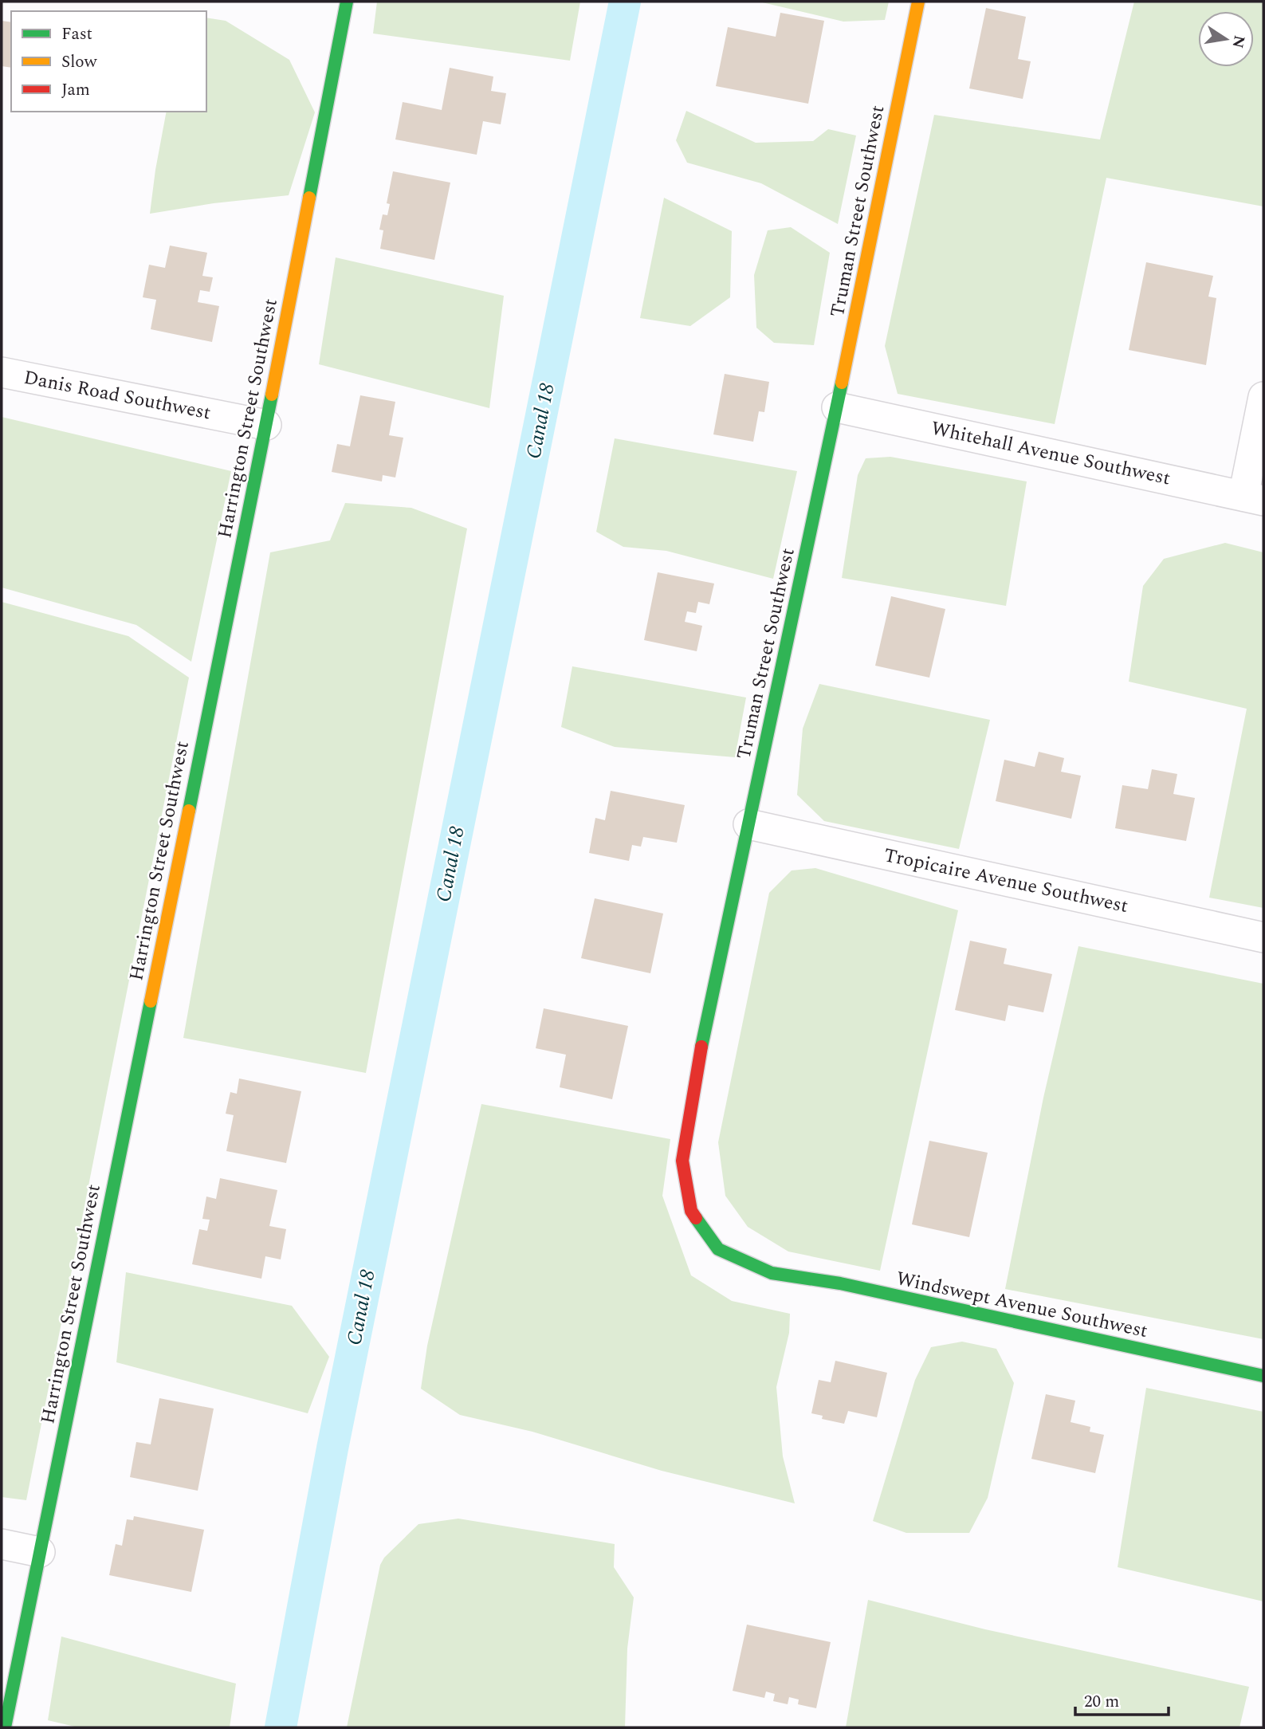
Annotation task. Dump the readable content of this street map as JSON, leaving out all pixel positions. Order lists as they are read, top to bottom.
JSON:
{
  "streets": {
    "street": [
      "Truman Street Southwest",
      "Danis Road Southwest",
      "Harrington Street Southwest",
      "Whitehall Avenue Southwest",
      "Tropicaire Avenue Southwest",
      "Windswept Avenue Southwest"
    ]
  },
  "crossings": [
    ["Truman Street Southwest", "Whitehall Avenue Southwest"],
    ["Truman Street Southwest", "Tropicaire Avenue Southwest"],
    ["Truman Street Southwest", "Windswept Avenue Southwest"],
    ["Danis Road Southwest", "Harrington Street Southwest"]
  ],
  "water": ["Canal 18"],
  "legend": ["Fast", "Slow", "Jam"],
  "scale_bar": "20 m",
  "north": "right"
}
